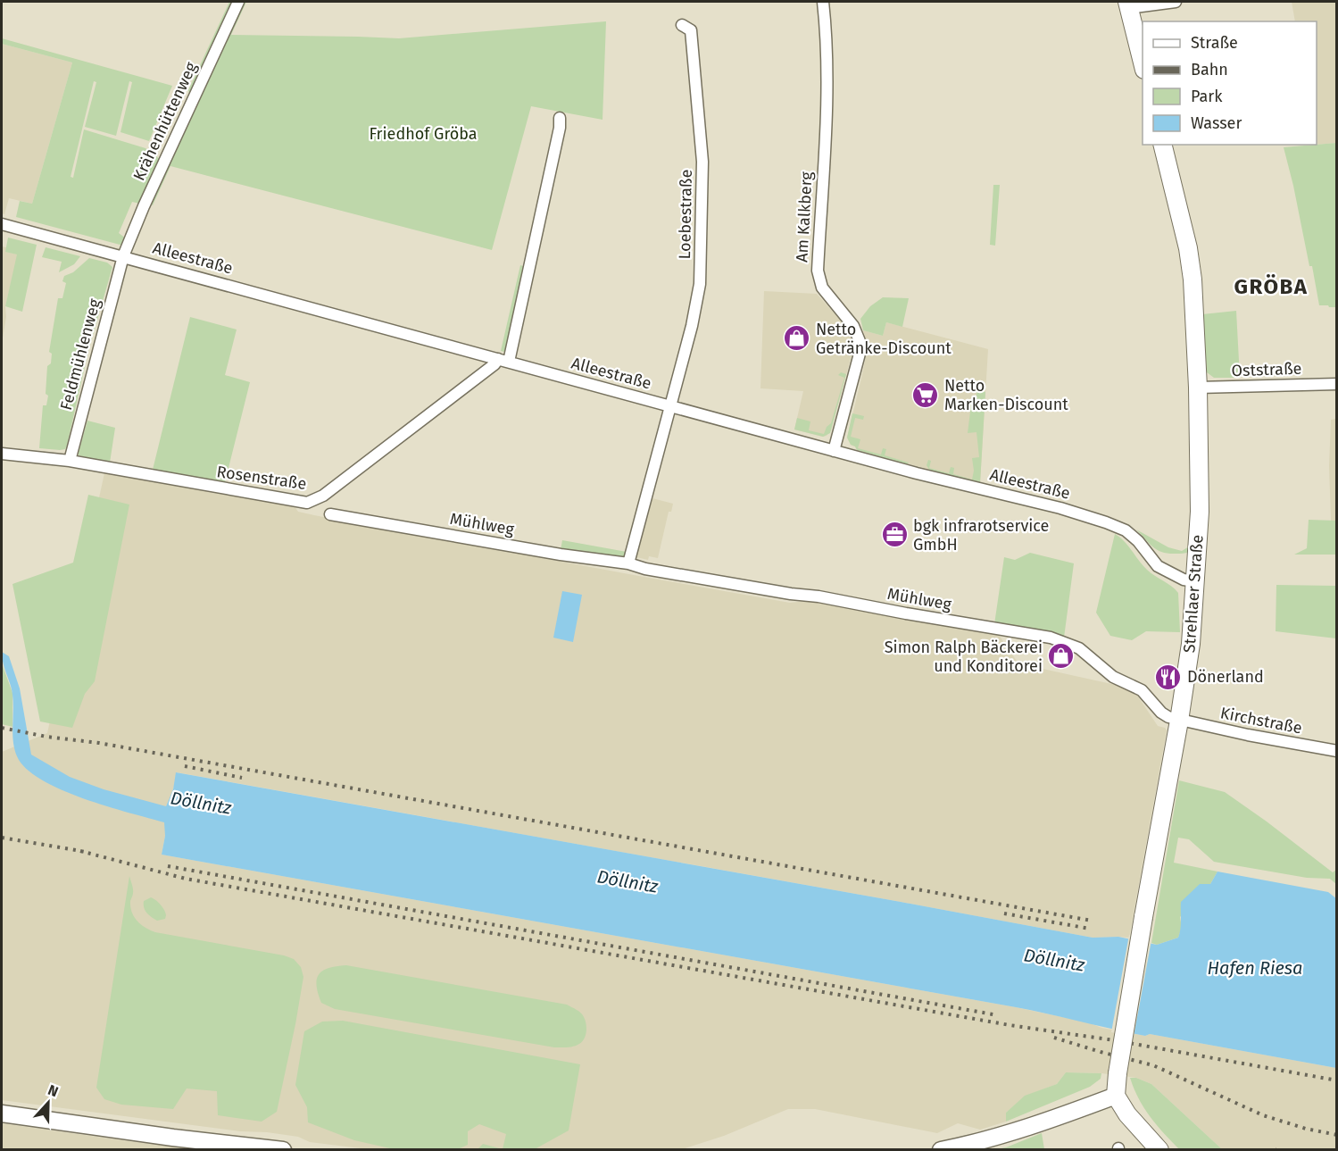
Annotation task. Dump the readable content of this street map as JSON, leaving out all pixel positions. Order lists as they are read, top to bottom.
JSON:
{
  "streets": {
    "main road": ["Strehlaer Straße"],
    "street": [
      "Krähenhüttenweg",
      "Loebestraße",
      "Am Kalkberg",
      "Alleestraße",
      "Feldmühlenweg",
      "Oststraße",
      "Rosenstraße",
      "Mühlweg",
      "Kirchstraße"
    ]
  },
  "crossings": [
    ["Krähenhüttenweg", "Alleestraße"],
    ["Krähenhüttenweg", "Feldmühlenweg"],
    ["Loebestraße", "Alleestraße"],
    ["Am Kalkberg", "Alleestraße"],
    ["Alleestraße", "Feldmühlenweg"],
    ["Alleestraße", "Rosenstraße"],
    ["Alleestraße", "Strehlaer Straße"],
    ["Feldmühlenweg", "Rosenstraße"],
    ["Oststraße", "Strehlaer Straße"],
    ["Mühlweg", "Strehlaer Straße"],
    ["Mühlweg", "Kirchstraße"],
    ["Strehlaer Straße", "Kirchstraße"]
  ],
  "districts": ["GRÖBA"],
  "water": ["Döllnitz", "Hafen Riesa"],
  "parks": ["Friedhof Gröba"],
  "places": {
    "shop": ["Netto Getränke-Discount", "Simon Ralph Bäckerei und Konditorei"],
    "supermarket": ["Netto Marken-Discount"],
    "office": ["bgk infrarotservice GmbH"],
    "restaurant": ["Dönerland"]
  },
  "legend": [
    "Straße",
    "Bahn",
    "Park",
    "Wasser"
  ],
  "north": "top"
}
